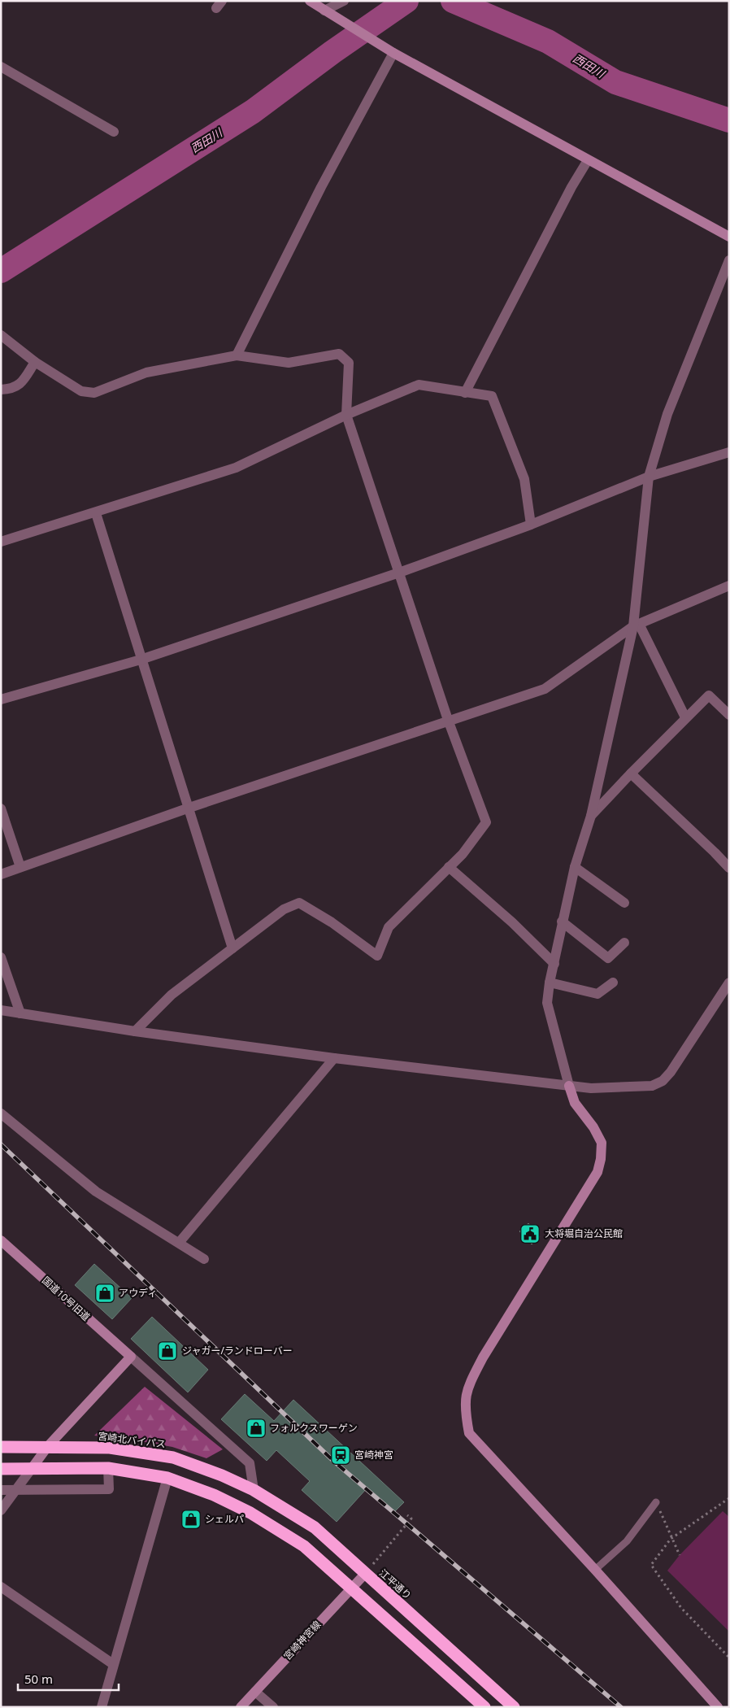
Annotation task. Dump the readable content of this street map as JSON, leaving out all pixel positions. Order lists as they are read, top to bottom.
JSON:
{
  "streets": {
    "highway": ["宮崎北バイパス", "江平通り"],
    "street": ["国道10号旧道", "宮崎神宮線"]
  },
  "crossings": [
    ["宮崎北バイパス", "江平通り"],
    ["江平通り", "宮崎神宮線"]
  ],
  "water": ["西田川"],
  "places": {
    "public building": ["大将堀自治公民館"],
    "shop": [
      "アウディ",
      "ジャガー/ランドローバー",
      "フォルクスワーゲン",
      "シェルパ"
    ],
    "station": ["宮崎神宮"]
  },
  "scale_bar": "50 m"
}
